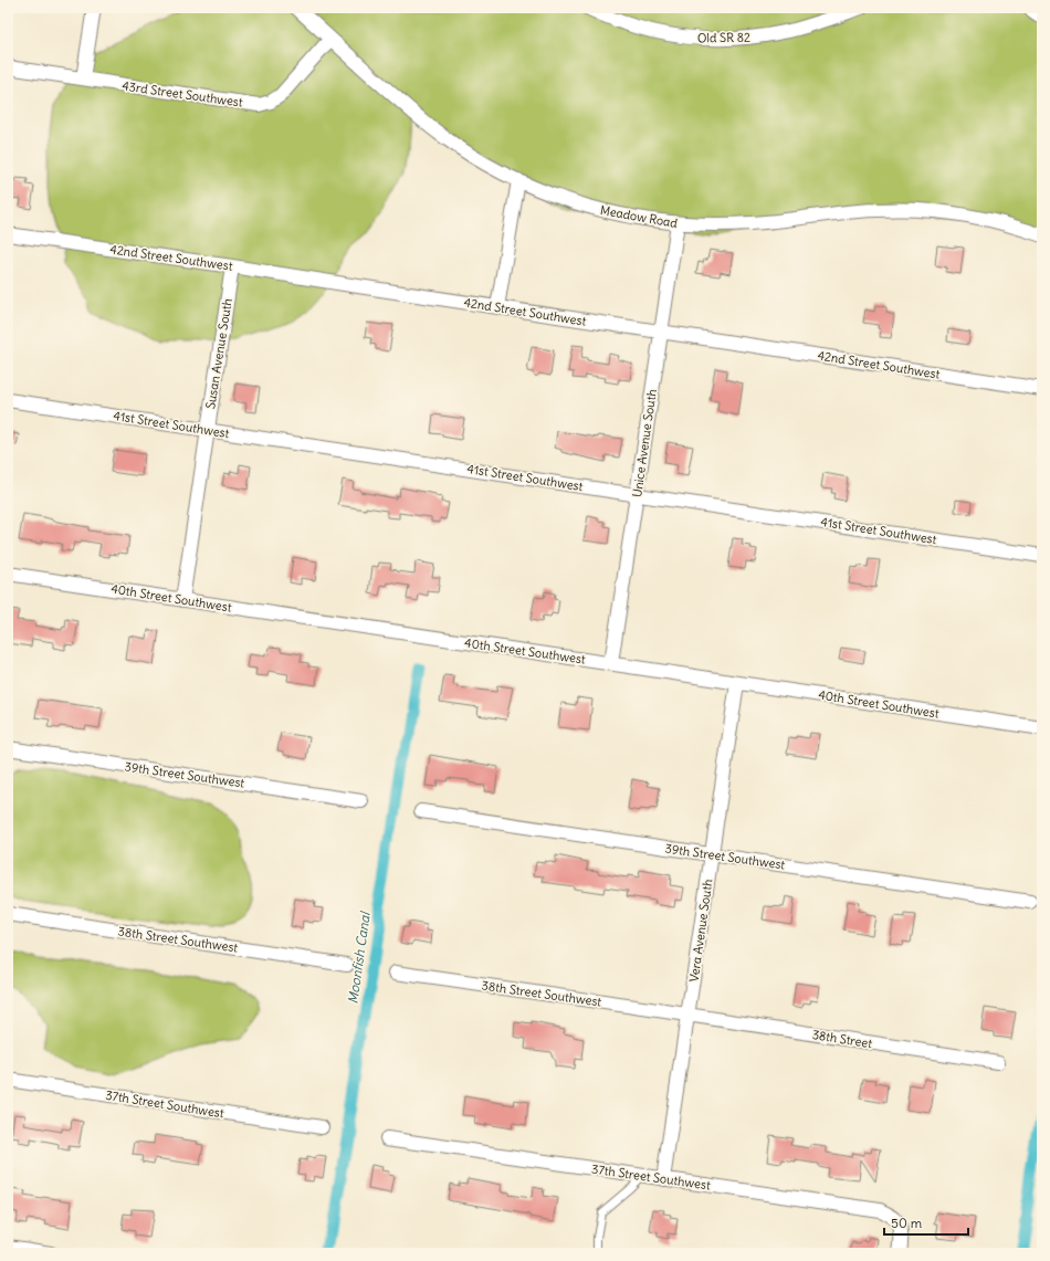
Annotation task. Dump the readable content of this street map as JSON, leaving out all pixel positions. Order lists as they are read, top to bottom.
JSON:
{
  "streets": {
    "street": [
      "Old SR 82",
      "43rd Street Southwest",
      "Meadow Road",
      "42nd Street Southwest",
      "Susan Avenue South",
      "41st Street Southwest",
      "Unice Avenue South",
      "40th Street Southwest",
      "39th Street Southwest",
      "Vera Avenue South",
      "38th Street Southwest",
      "38th Street",
      "37th Street Southwest"
    ]
  },
  "crossings": [
    ["43rd Street Southwest", "Meadow Road"],
    ["Meadow Road", "Unice Avenue South"],
    ["42nd Street Southwest", "Susan Avenue South"],
    ["42nd Street Southwest", "Unice Avenue South"],
    ["Susan Avenue South", "41st Street Southwest"],
    ["Susan Avenue South", "40th Street Southwest"],
    ["41st Street Southwest", "Unice Avenue South"],
    ["Unice Avenue South", "40th Street Southwest"],
    ["40th Street Southwest", "Vera Avenue South"],
    ["39th Street Southwest", "Vera Avenue South"],
    ["Vera Avenue South", "38th Street Southwest"],
    ["Vera Avenue South", "38th Street"],
    ["Vera Avenue South", "37th Street Southwest"],
    ["38th Street Southwest", "38th Street"]
  ],
  "water": ["Moonfish Canal"],
  "scale_bar": "50 m"
}
